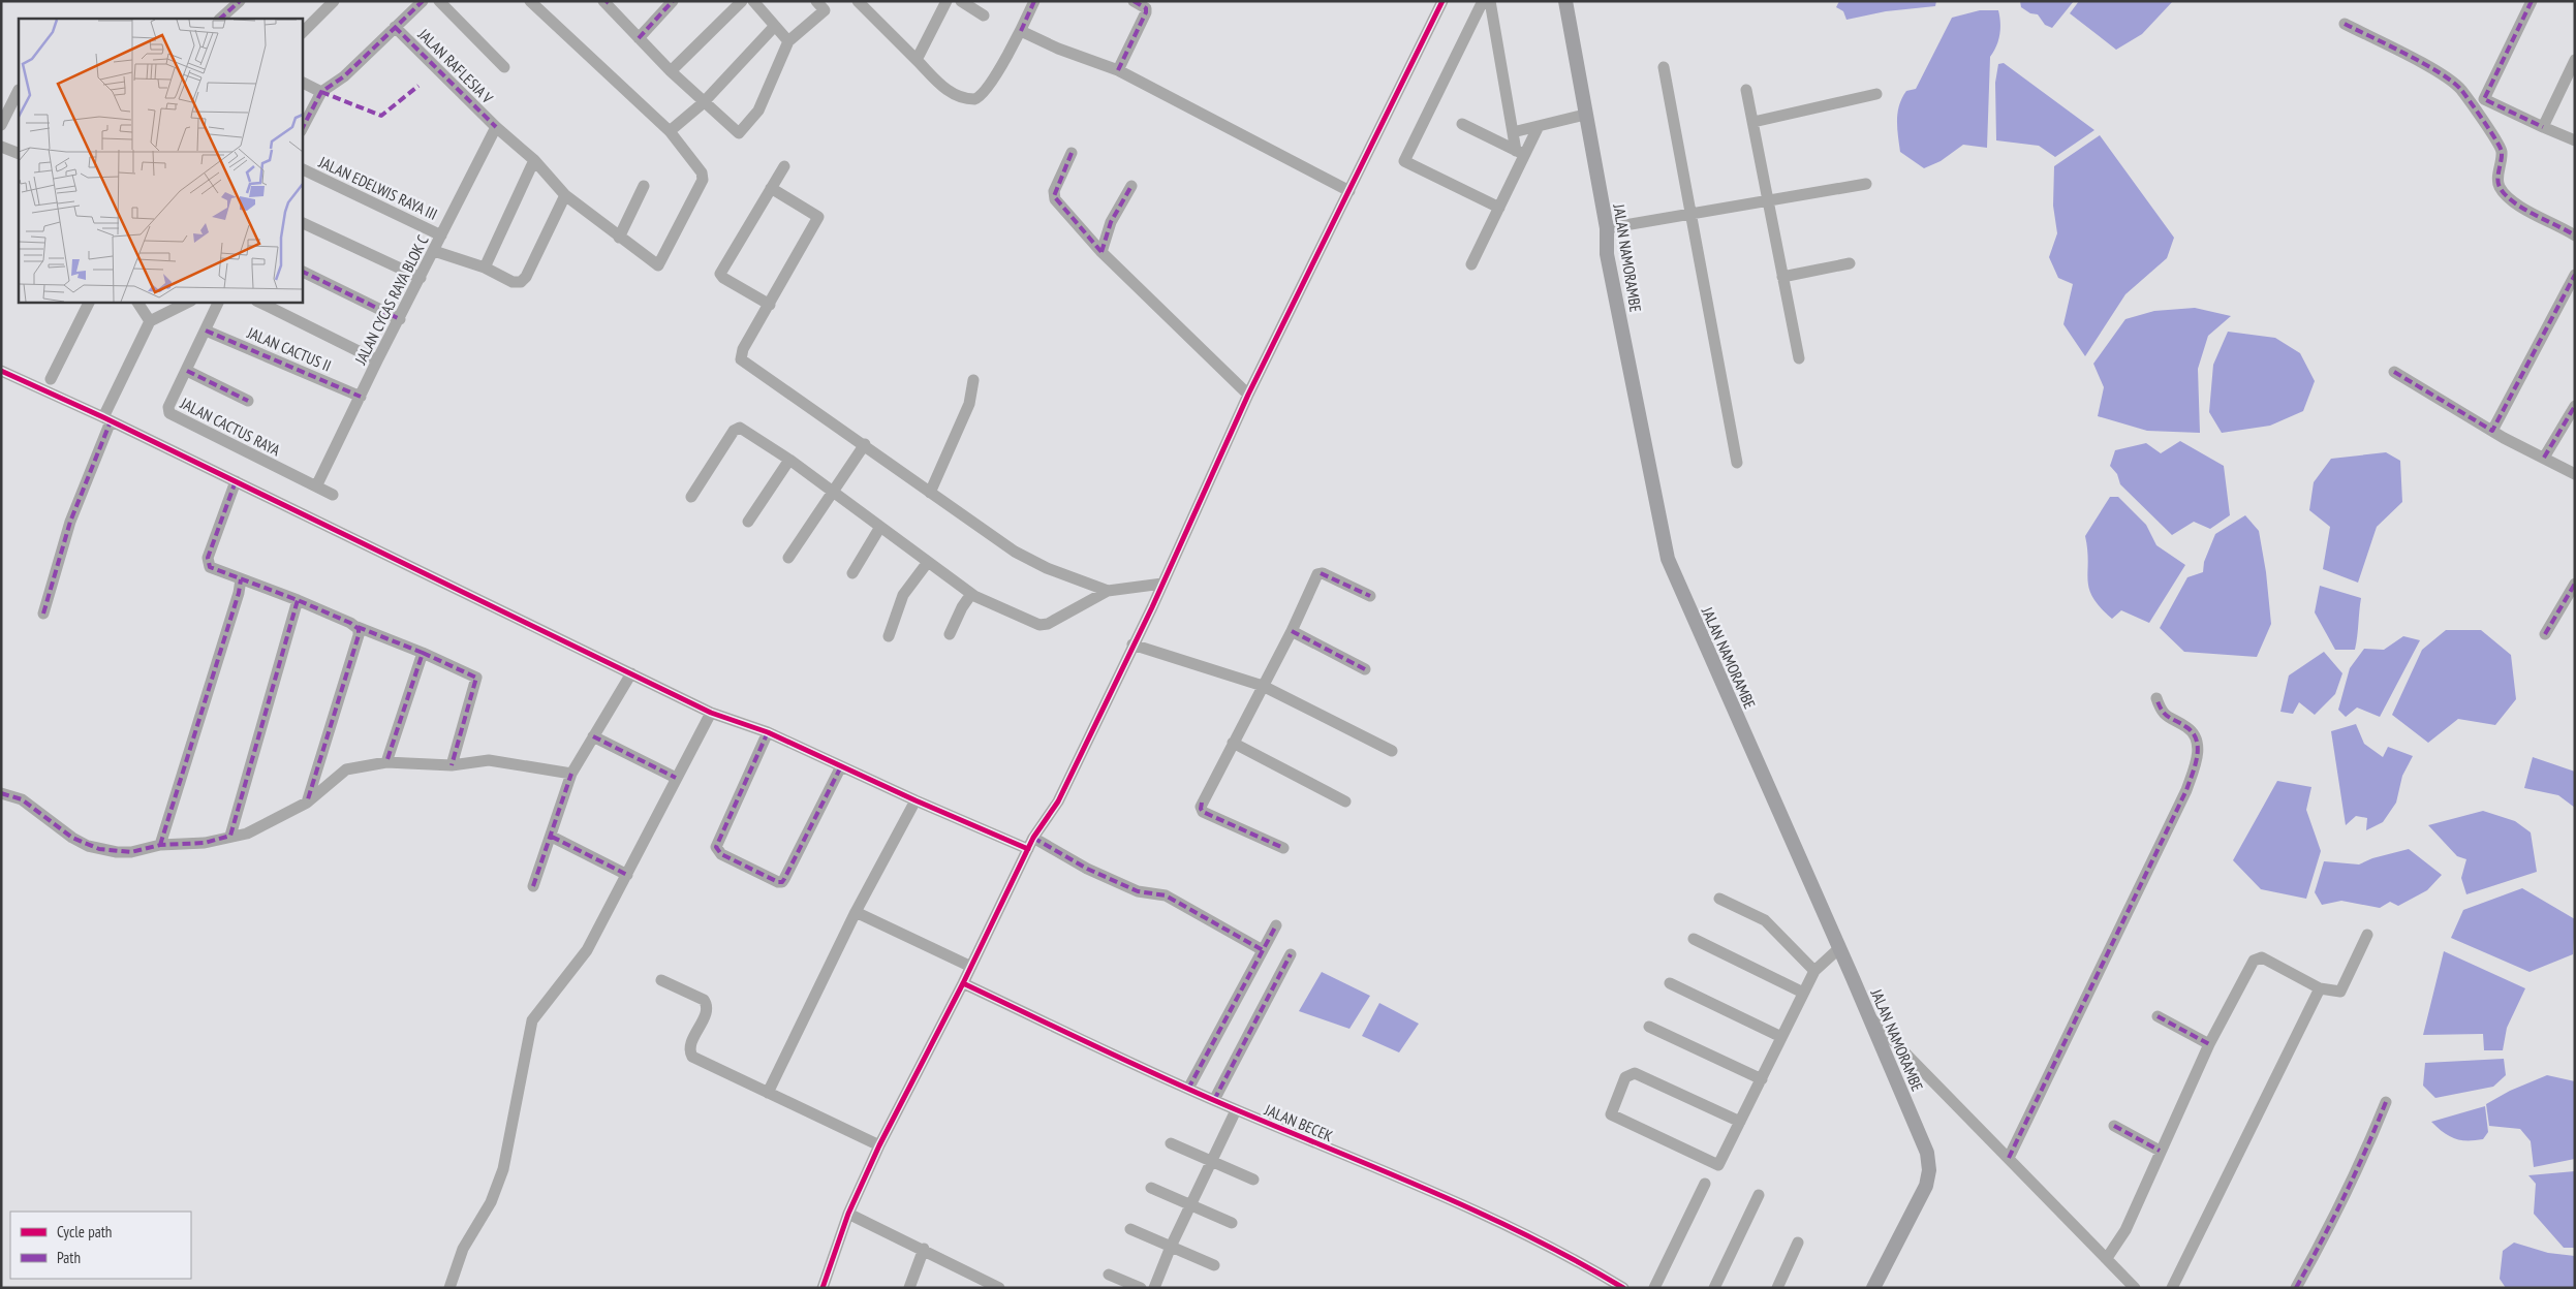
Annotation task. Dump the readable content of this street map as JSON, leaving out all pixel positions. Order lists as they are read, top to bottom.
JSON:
{
  "streets": {
    "main road": ["JALAN NAMORAMBE"],
    "street": [
      "JALAN RAFLESIA V",
      "JALAN EDELWIS RAYA III",
      "JALAN CYCAS RAYA BLOK C",
      "JALAN CACTUS II",
      "JALAN CACTUS RAYA",
      "JALAN BECEK"
    ]
  },
  "crossings": [
    ["JALAN RAFLESIA V", "JALAN CYCAS RAYA BLOK C"],
    ["JALAN EDELWIS RAYA III", "JALAN CYCAS RAYA BLOK C"],
    ["JALAN CYCAS RAYA BLOK C", "JALAN CACTUS II"],
    ["JALAN CYCAS RAYA BLOK C", "JALAN CACTUS RAYA"],
    ["JALAN CACTUS II", "JALAN CACTUS RAYA"]
  ],
  "legend": ["Cycle path", "Path"]
}
